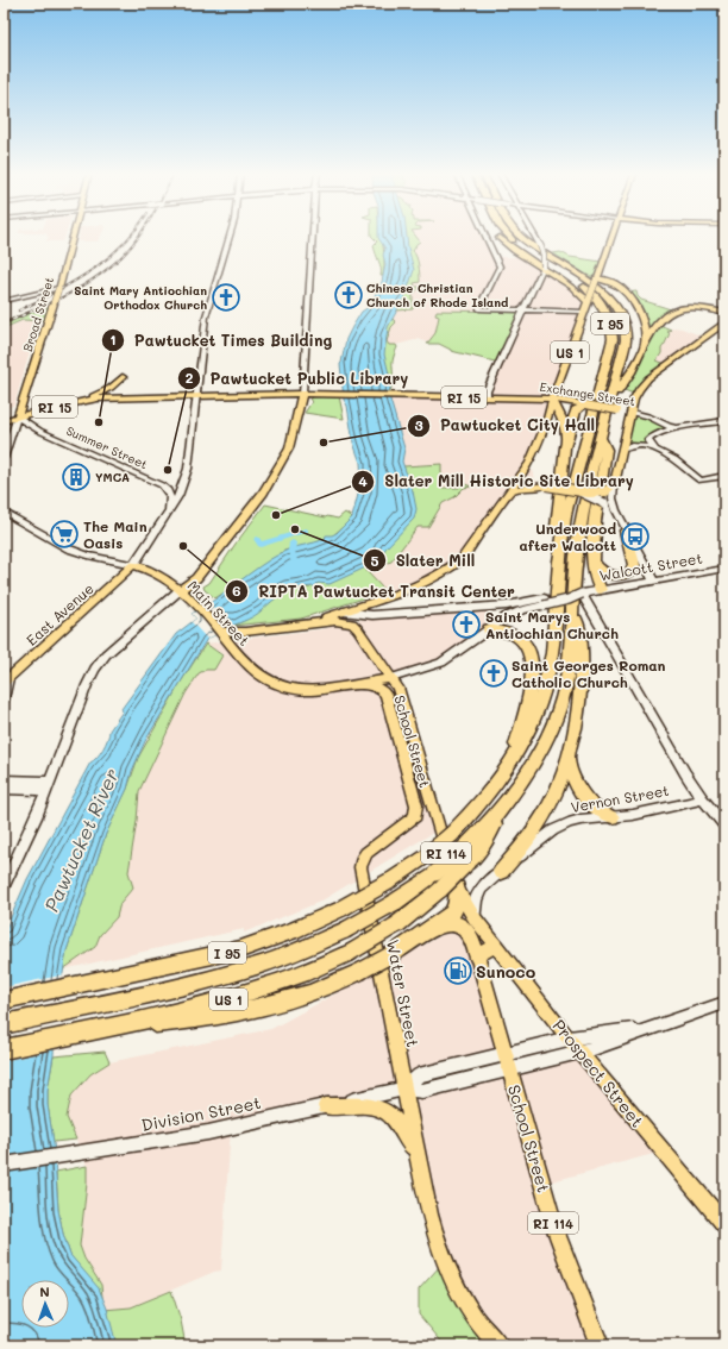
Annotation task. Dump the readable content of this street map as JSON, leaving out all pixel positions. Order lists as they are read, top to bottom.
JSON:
{
  "streets": {
    "highway": ["I 95", "US 1"],
    "main road": [
      "Broad Street",
      "Exchange Street",
      "RI 15",
      "Summer Street",
      "Walcott Street",
      "Main Street",
      "East Avenue",
      "School Street",
      "Vernon Street",
      "RI 114",
      "Water Street",
      "Prospect Street",
      "Division Street"
    ]
  },
  "crossings": [
    ["Broad Street", "Exchange Street"],
    ["Broad Street", "RI 15"],
    ["Broad Street", "Summer Street"],
    ["I 95", "US 1"],
    ["US 1", "Exchange Street"],
    ["Exchange Street", "RI 15"],
    ["Exchange Street", "Summer Street"],
    ["RI 15", "Summer Street"],
    ["Walcott Street", "Main Street"],
    ["Main Street", "East Avenue"],
    ["Main Street", "School Street"],
    ["Main Street", "Water Street"],
    ["School Street", "Vernon Street"],
    ["School Street", "Prospect Street"],
    ["School Street", "Division Street"],
    ["Vernon Street", "Prospect Street"],
    ["Water Street", "Division Street"],
    ["Prospect Street", "Division Street"]
  ],
  "water": ["Pawtucket River"],
  "places": {
    "church": [
      "Chinese Christian Church of Rhode Island",
      "Saint Mary Antiochian Orthodox Church",
      "Saint Marys Antiochian Church",
      "Saint Georges Roman Catholic Church"
    ],
    "other": [
      "Pawtucket Times Building",
      "Pawtucket City Hall",
      "Pawtucket Public Library",
      "Slater Mill Historic Site Library",
      "Slater Mill",
      "RIPTA Pawtucket Transit Center"
    ],
    "building": ["YMCA"],
    "supermarket": ["The Main Oasis"],
    "bus stop": ["Underwood after Walcott"],
    "fuel station": ["Sunoco"]
  },
  "north": "top"
}
